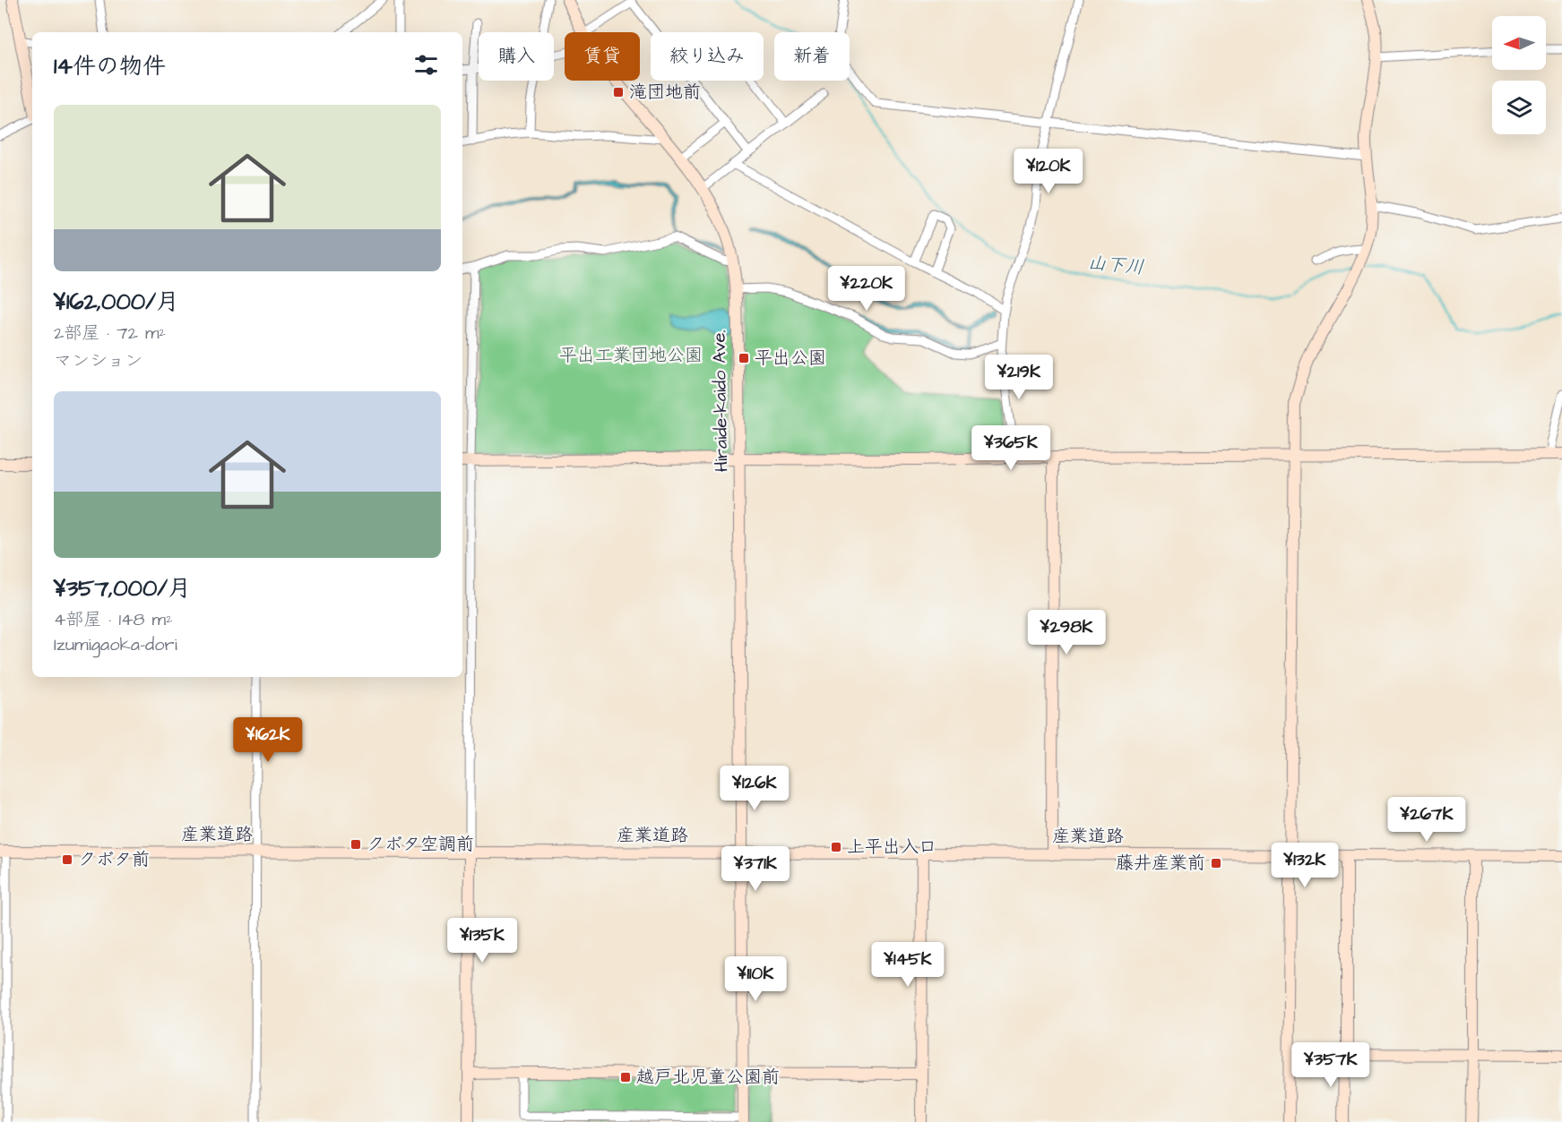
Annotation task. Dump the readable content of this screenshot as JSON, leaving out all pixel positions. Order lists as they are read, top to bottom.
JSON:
{
  "streets": {
    "street": ["Hiraide-kaido Ave.", "産業道路"]
  },
  "crossings": [
    ["Hiraide-kaido Ave.", "産業道路"]
  ],
  "water": ["山下川"],
  "parks": ["平出工業団地公園"],
  "places": {
    "transit": [
      "滝団地前",
      "平出公園",
      "クボタ空調前",
      "上平出入口",
      "クボタ前",
      "藤井産業前",
      "越戸北児童公園前"
    ]
  },
  "north": "left",
  "page": {
    "chip": [
      "購入",
      "賃貸",
      "絞り込み",
      "新着"
    ],
    "heading": "14件の物件",
    "list": [
      {
        "name": "¥162,000/月",
        "note": "2部屋 · 72 m² · マンション"
      },
      {
        "name": "¥357,000/月",
        "note": "4部屋 · 148 m² · Izumigaoka-dori"
      }
    ],
    "price": [
      "¥120K",
      "¥220K",
      "¥219K",
      "¥365K",
      "¥298K",
      "¥162K",
      "¥126K",
      "¥267K",
      "¥132K",
      "¥371K",
      "¥135K",
      "¥145K",
      "¥110K",
      "¥357K"
    ]
  }
}
